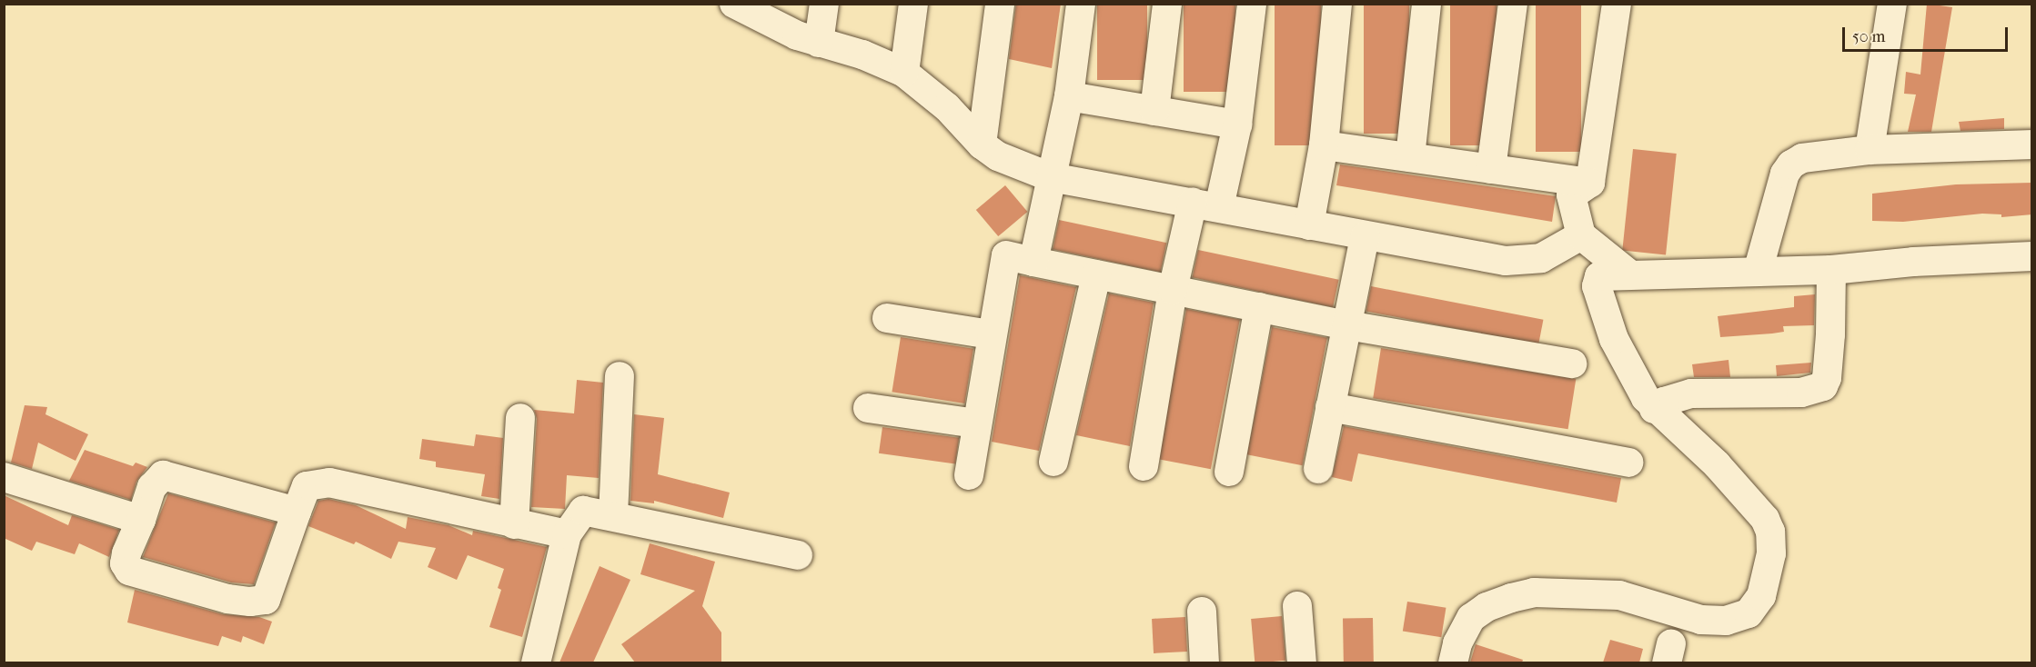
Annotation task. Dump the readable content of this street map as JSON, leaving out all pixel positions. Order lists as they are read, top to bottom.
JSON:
{
  "scale_bar": "50 m"
}
